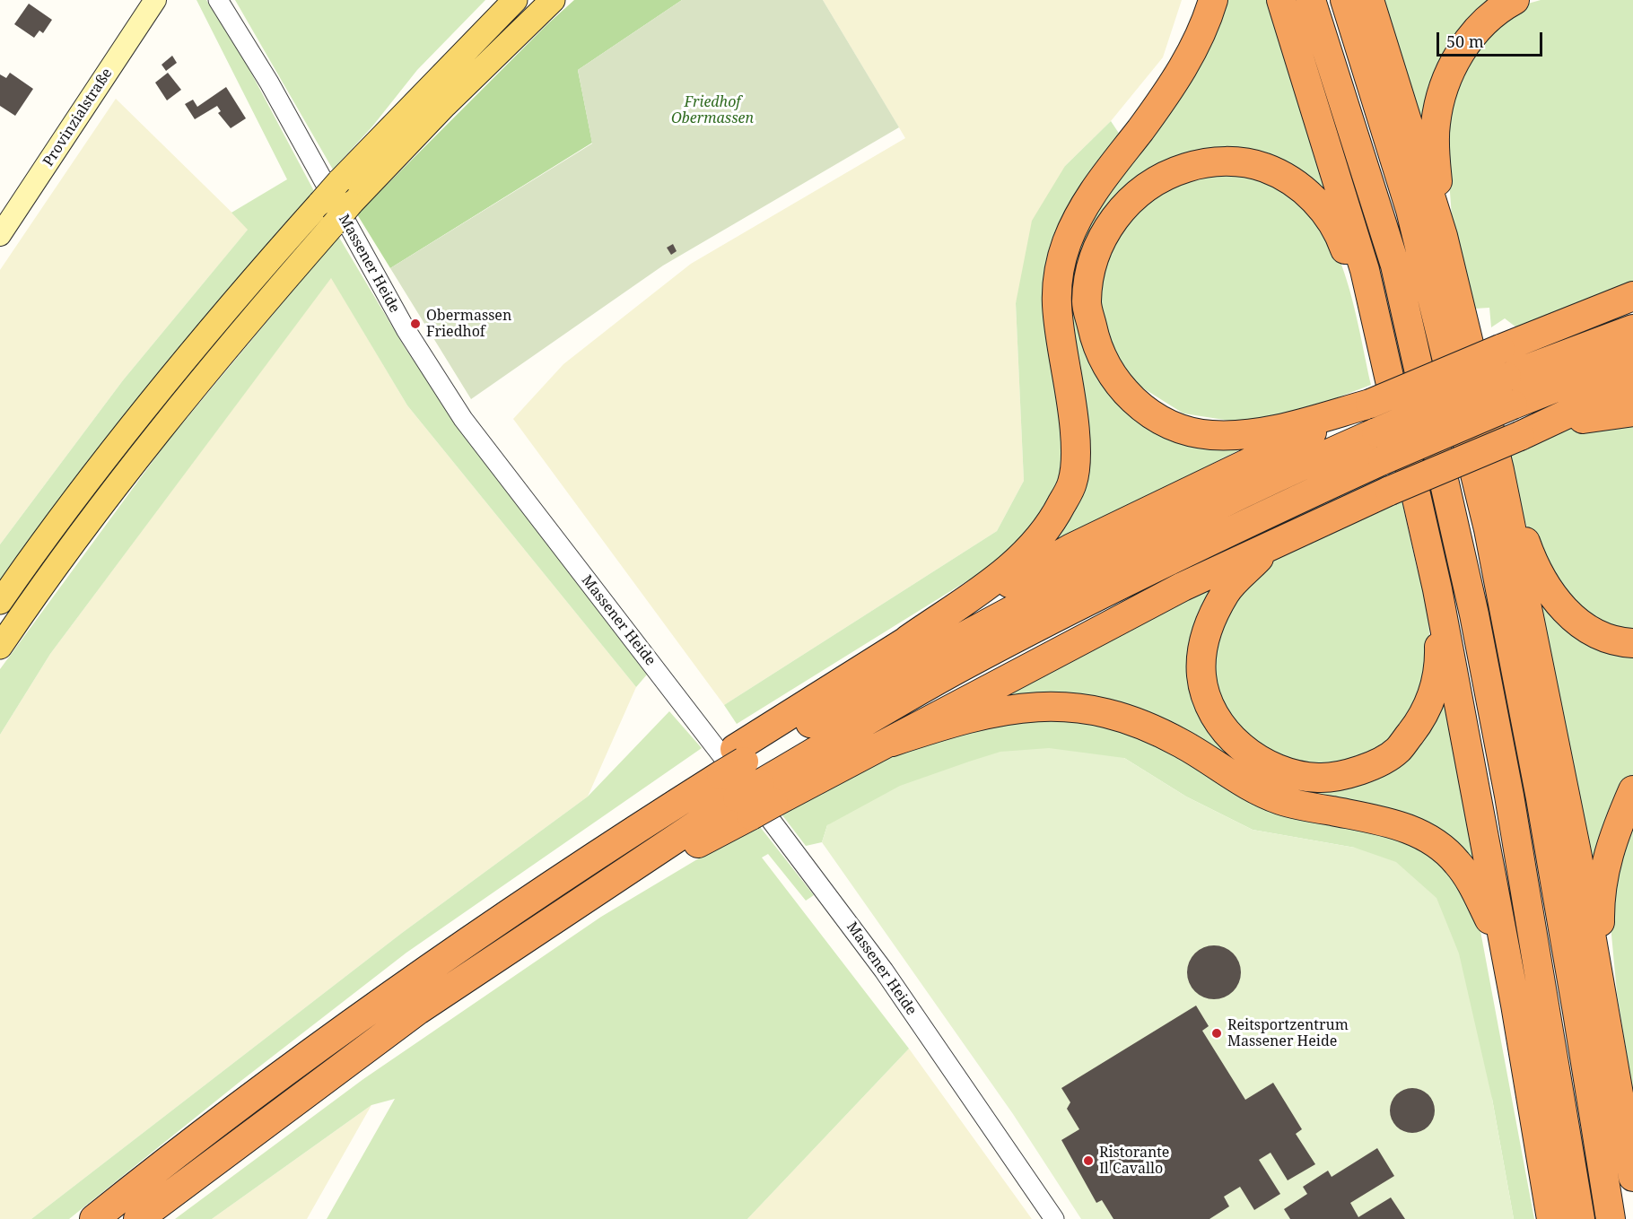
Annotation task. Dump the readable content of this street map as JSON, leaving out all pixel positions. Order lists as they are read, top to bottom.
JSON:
{
  "streets": {
    "main road": ["Provinzialstraße"],
    "street": ["Massener Heide"]
  },
  "parks": ["Friedhof Obermassen"],
  "places": ["Obermassen Friedhof", "Reitsportzentrum Massener Heide", "Ristorante Il Cavallo"],
  "scale_bar": "50 m"
}
